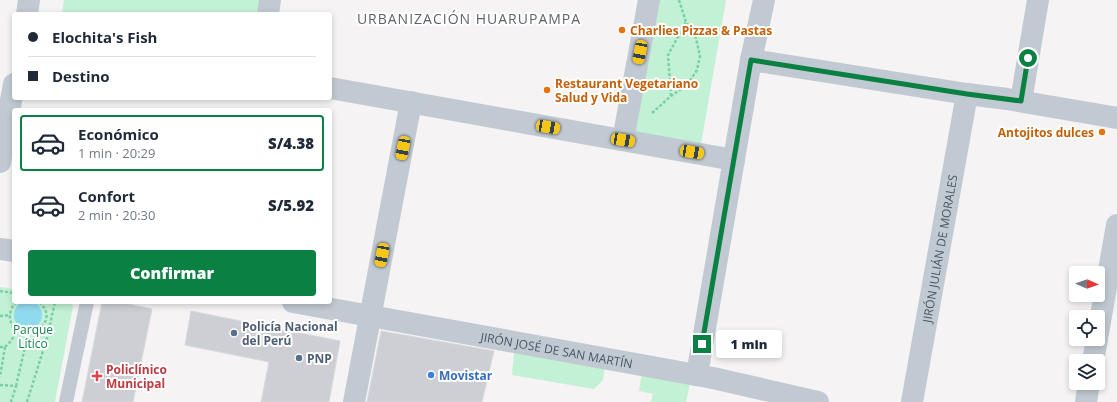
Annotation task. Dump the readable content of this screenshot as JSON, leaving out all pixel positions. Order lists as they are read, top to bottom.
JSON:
{
  "streets": {
    "street": ["JIRÓN JULIÁN DE MORALES", "JIRÓN JOSÉ DE SAN MARTÍN"]
  },
  "districts": ["URBANIZACIÓN HUARUPAMPA"],
  "parks": ["Parque Lítico"],
  "places": {
    "other": [
      "Charlies Pizzas & Pastas",
      "Restaurant Vegetariano Salud y Vida",
      "Antojitos dulces",
      "Policía Nacional del Perú",
      "PNP",
      "Movistar"
    ],
    "health": ["Policlínico Municipal"]
  },
  "north": "right",
  "page": {
    "banner": ["Elochita's Fish", "Destino"],
    "list": [
      {
        "name": "Económico",
        "note": "1 min · 20:29",
        "value": "S/4.38"
      },
      {
        "name": "Confort",
        "note": "2 min · 20:30",
        "value": "S/5.92"
      }
    ],
    "buttons": "Confirmar",
    "bubble": "1 min"
  }
}
